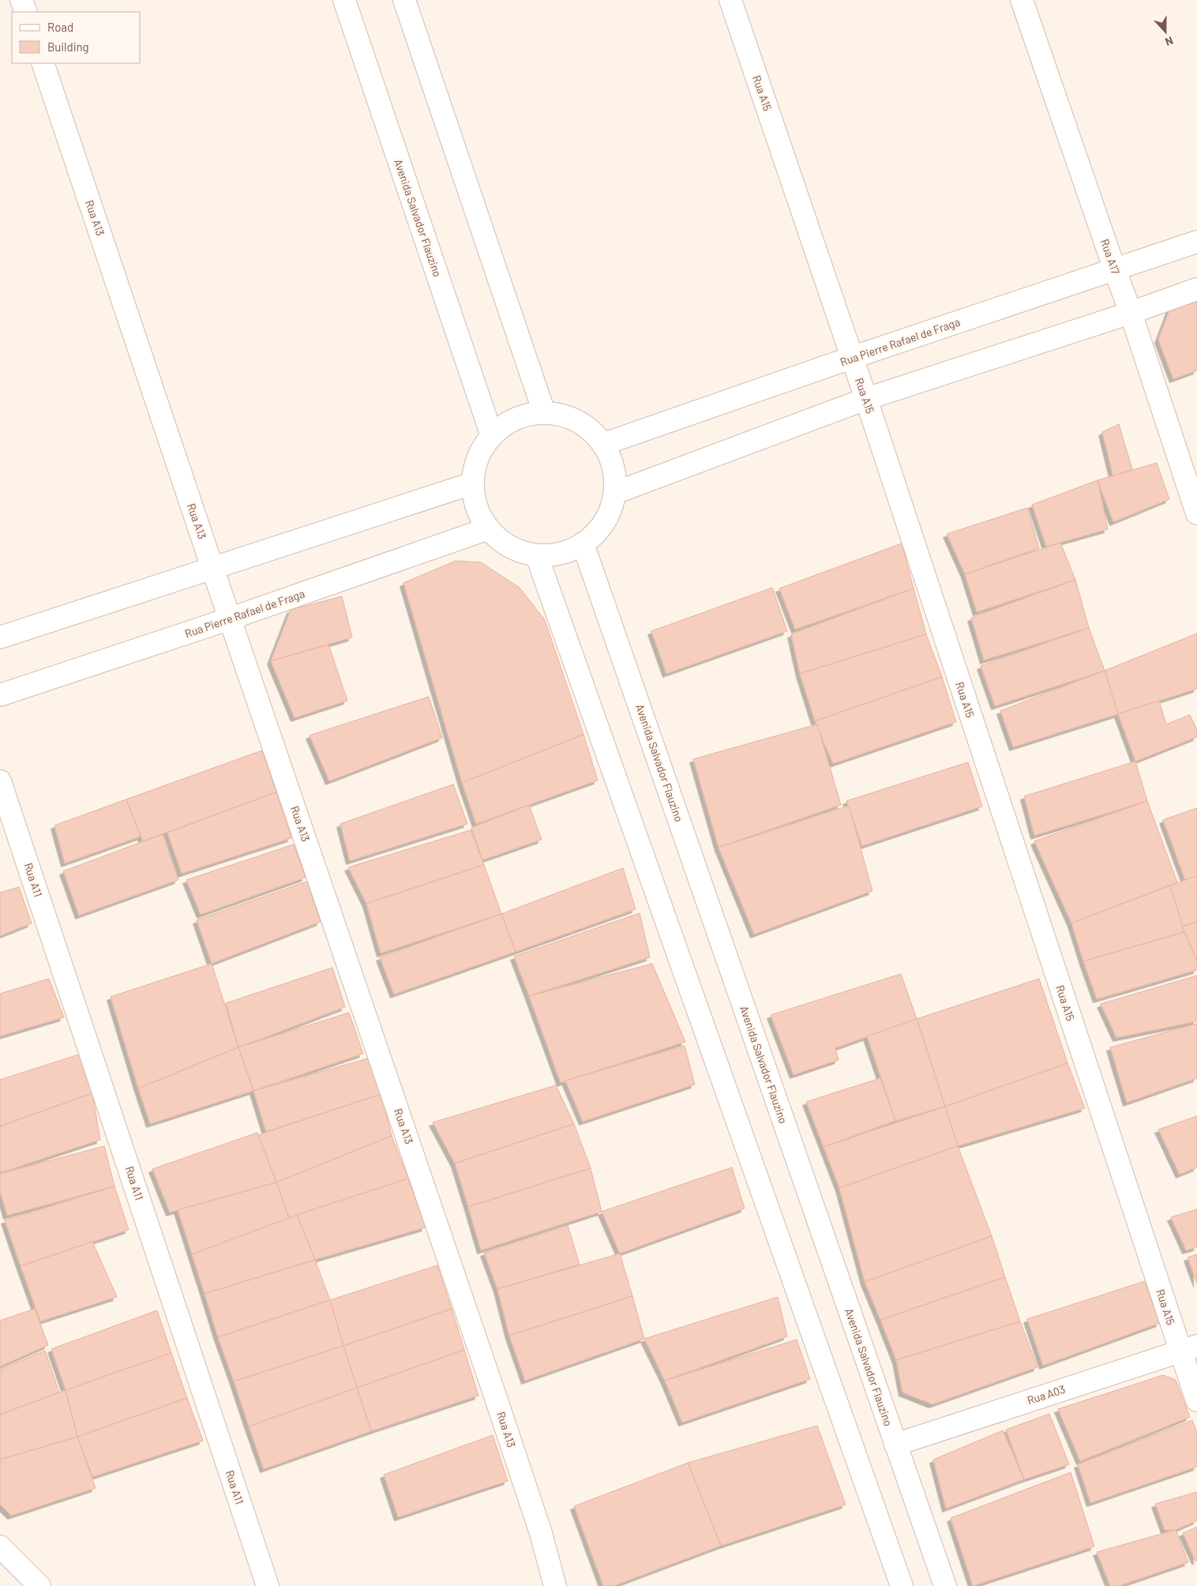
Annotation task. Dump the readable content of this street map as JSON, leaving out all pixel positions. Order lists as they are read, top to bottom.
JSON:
{
  "streets": {
    "street": [
      "Rua A15",
      "Rua A13",
      "Avenida Salvador Flauzino",
      "Rua A17",
      "Rua Pierre Rafael de Fraga",
      "Rua A11",
      "Rua A03"
    ]
  },
  "crossings": [
    ["Rua A15", "Rua Pierre Rafael de Fraga"],
    ["Rua A15", "Rua A03"],
    ["Rua A13", "Rua Pierre Rafael de Fraga"],
    ["Avenida Salvador Flauzino", "Rua A03"],
    ["Rua A17", "Rua Pierre Rafael de Fraga"]
  ],
  "legend": ["Road", "Building"],
  "north": "bottom"
}
